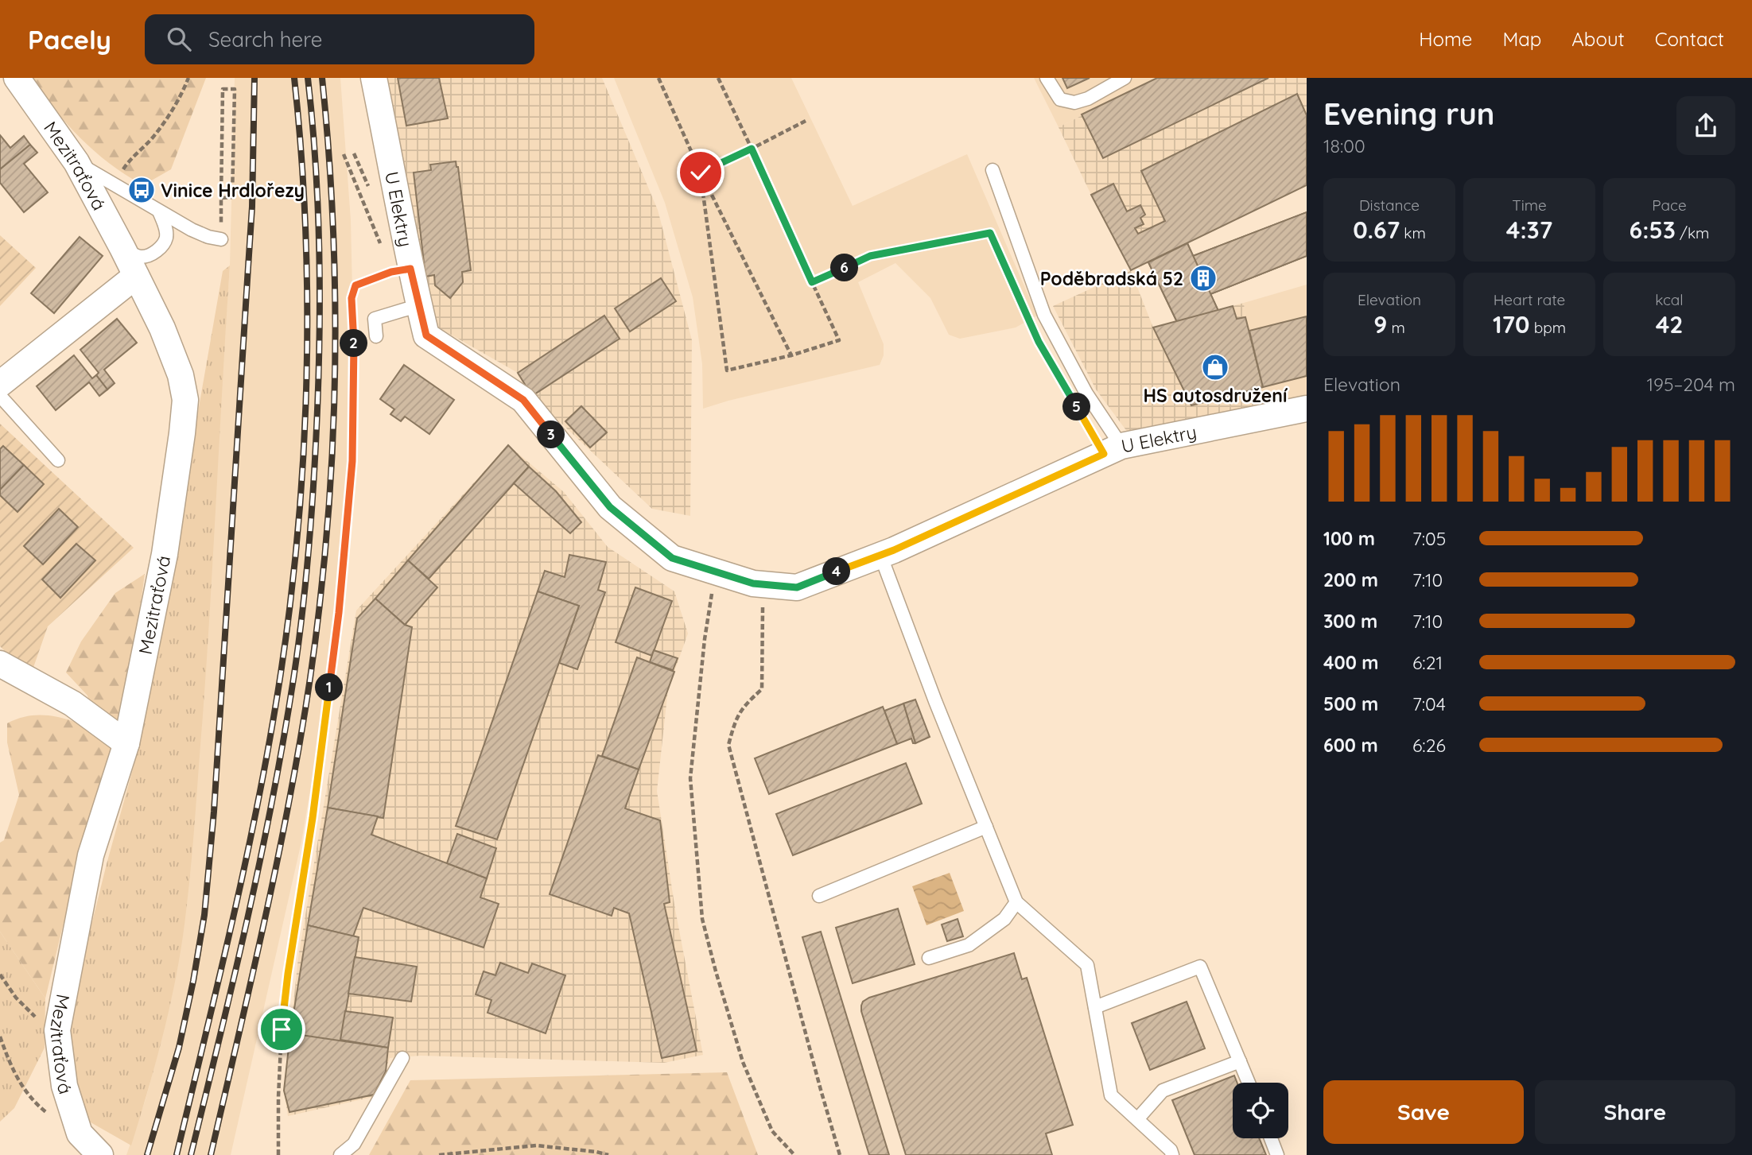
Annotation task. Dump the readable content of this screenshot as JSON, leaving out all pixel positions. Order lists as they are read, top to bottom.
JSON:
{
  "streets": {
    "street": ["Mezitraťová", "U Elektry"]
  },
  "places": {
    "bus stop": ["Vinice Hrdlořezy"],
    "building": ["Poděbradská 52"],
    "shop": ["HS autosdružení"]
  },
  "page": {
    "header": "Pacely",
    "search": "Search here",
    "nav": [
      "Home",
      "Map",
      "About",
      "Contact"
    ],
    "heading": ["Evening run", "18:00"],
    "stats": [
      ["Distance", "0.67 km"],
      ["Time", "4:37"],
      ["Pace", "6:53 /km"],
      ["Elevation", "9 m"],
      ["Heart rate", "170 bpm"],
      ["kcal", "42"]
    ],
    "pins": [
      "6",
      "2",
      "5",
      "3",
      "4",
      "1"
    ],
    "chart": ["Elevation", "195–204 m"],
    "list": [
      {
        "name": "100 m",
        "note": "7:05"
      },
      {
        "name": "200 m",
        "note": "7:10"
      },
      {
        "name": "300 m",
        "note": "7:10"
      },
      {
        "name": "400 m",
        "note": "6:21"
      },
      {
        "name": "500 m",
        "note": "7:04"
      },
      {
        "name": "600 m",
        "note": "6:26"
      }
    ],
    "buttons": ["Save", "Share"]
  }
}
